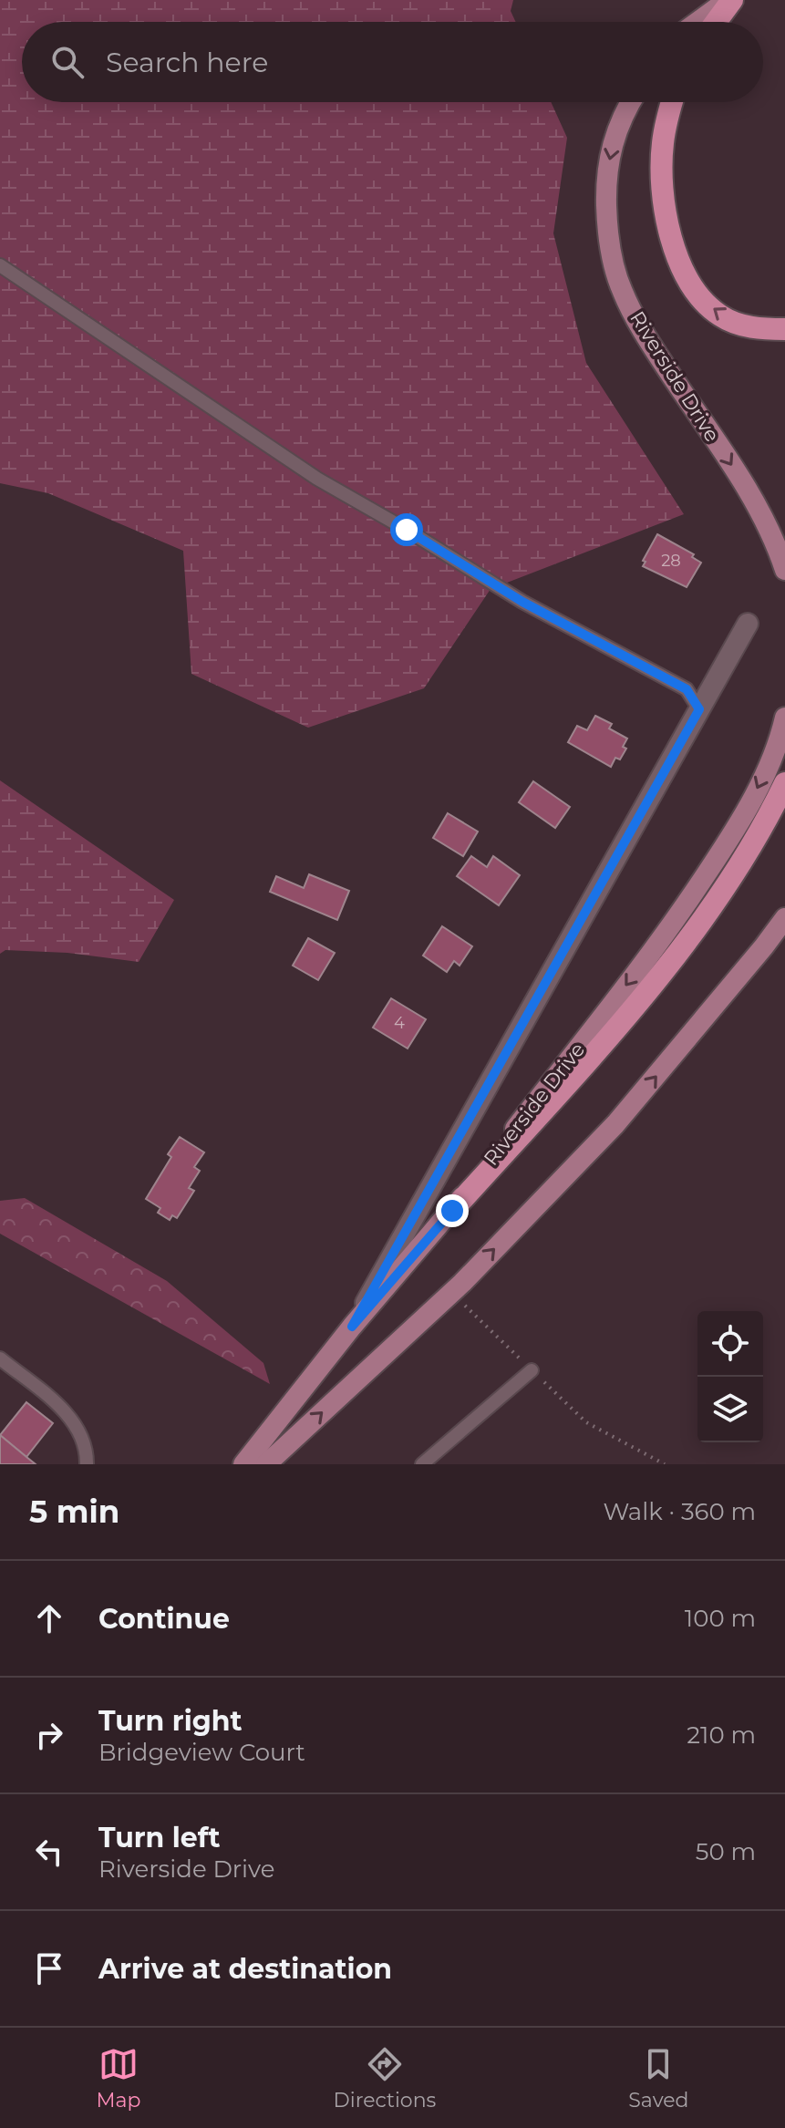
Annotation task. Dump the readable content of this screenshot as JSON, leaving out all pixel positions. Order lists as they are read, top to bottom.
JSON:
{
  "streets": {
    "main road": ["Riverside Drive"]
  },
  "one_way": ["Riverside Drive"],
  "house_numbers": ["28", "4"],
  "page": {
    "search": "Search here",
    "heading": ["5 min", "Walk · 360 m"],
    "list": [
      ["Continue", "100 m"],
      ["Turn right", "Bridgeview Court", "210 m"],
      ["Turn left", "Riverside Drive", "50 m"],
      "Arrive at destination"
    ],
    "nav": ["Map", "Directions", "Saved"]
  }
}
